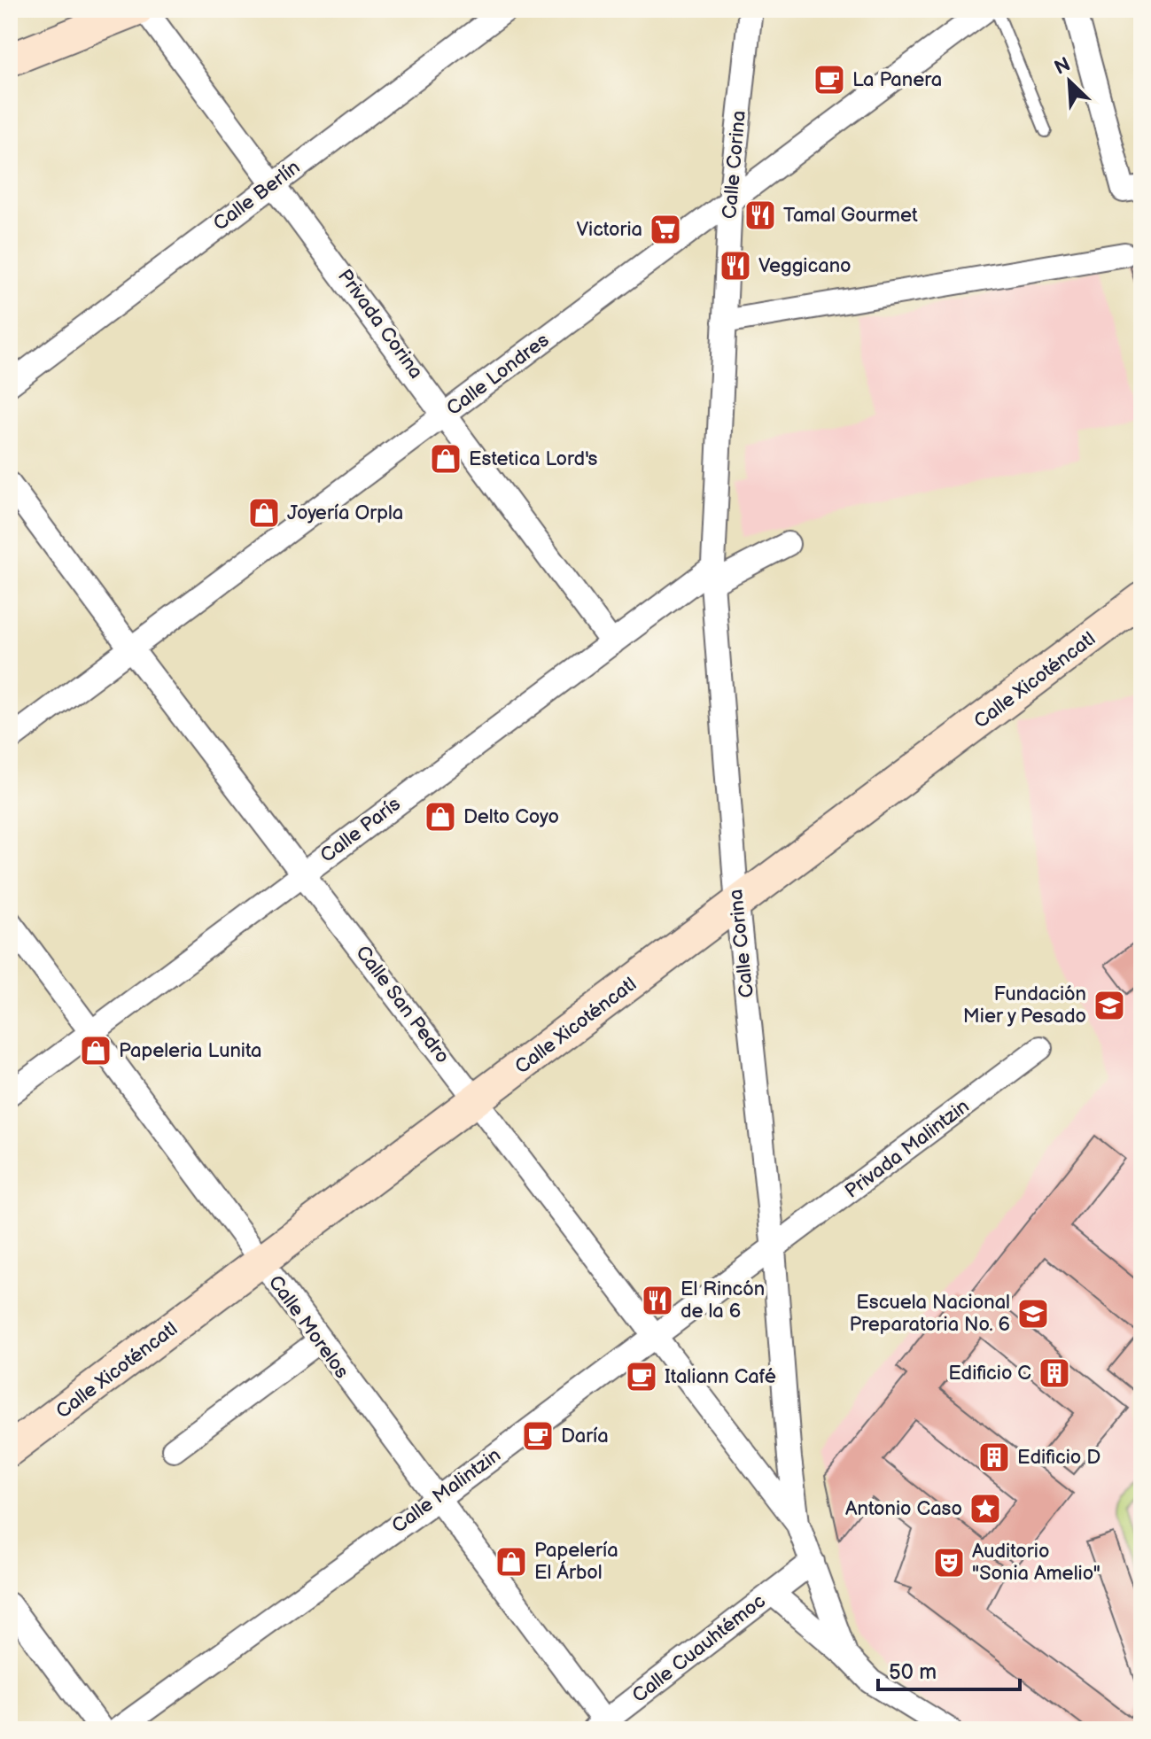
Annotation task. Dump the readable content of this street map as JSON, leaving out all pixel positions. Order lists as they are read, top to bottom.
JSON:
{
  "streets": {
    "street": [
      "Calle Corina",
      "Calle Berlín",
      "Privada Corina",
      "Calle Londres",
      "Calle Xicoténcatl",
      "Calle París",
      "Calle San Pedro",
      "Privada Malintzin",
      "Calle Morelos",
      "Calle Malintzin",
      "Calle Cuauhtémoc"
    ]
  },
  "crossings": [
    ["Calle Corina", "Calle Londres"],
    ["Calle Corina", "Calle Xicoténcatl"],
    ["Calle Corina", "Calle París"],
    ["Calle Corina", "Calle San Pedro"],
    ["Calle Corina", "Privada Malintzin"],
    ["Calle Corina", "Calle Malintzin"],
    ["Calle Corina", "Calle Cuauhtémoc"],
    ["Calle Berlín", "Privada Corina"],
    ["Privada Corina", "Calle Londres"],
    ["Privada Corina", "Calle París"],
    ["Calle Londres", "Calle San Pedro"],
    ["Calle Xicoténcatl", "Calle San Pedro"],
    ["Calle Xicoténcatl", "Calle Morelos"],
    ["Calle París", "Calle San Pedro"],
    ["Calle París", "Calle Morelos"],
    ["Calle San Pedro", "Calle Malintzin"],
    ["Privada Malintzin", "Calle Malintzin"],
    ["Calle Morelos", "Calle Malintzin"],
    ["Calle Morelos", "Calle Cuauhtémoc"]
  ],
  "places": {
    "cafe": ["La Panera", "Italiann Café", "Daría"],
    "restaurant": ["Tamal Gourmet", "Veggicano", "El Rincón de la 6"],
    "supermarket": ["Victoria"],
    "shop": [
      "Estetica Lord's",
      "Joyería Orpla",
      "Delto Coyo",
      "Papeleria Lunita",
      "Papelería El Árbol"
    ],
    "school or university": ["Fundación Mier y Pesado", "Escuela Nacional Preparatoria No. 6"],
    "building": ["Edificio C", "Edificio D"],
    "place": ["Antonio Caso"],
    "theatre": ["Auditorio \"Sonia Amelio\""]
  },
  "scale_bar": "50 m",
  "north": "top left"
}
